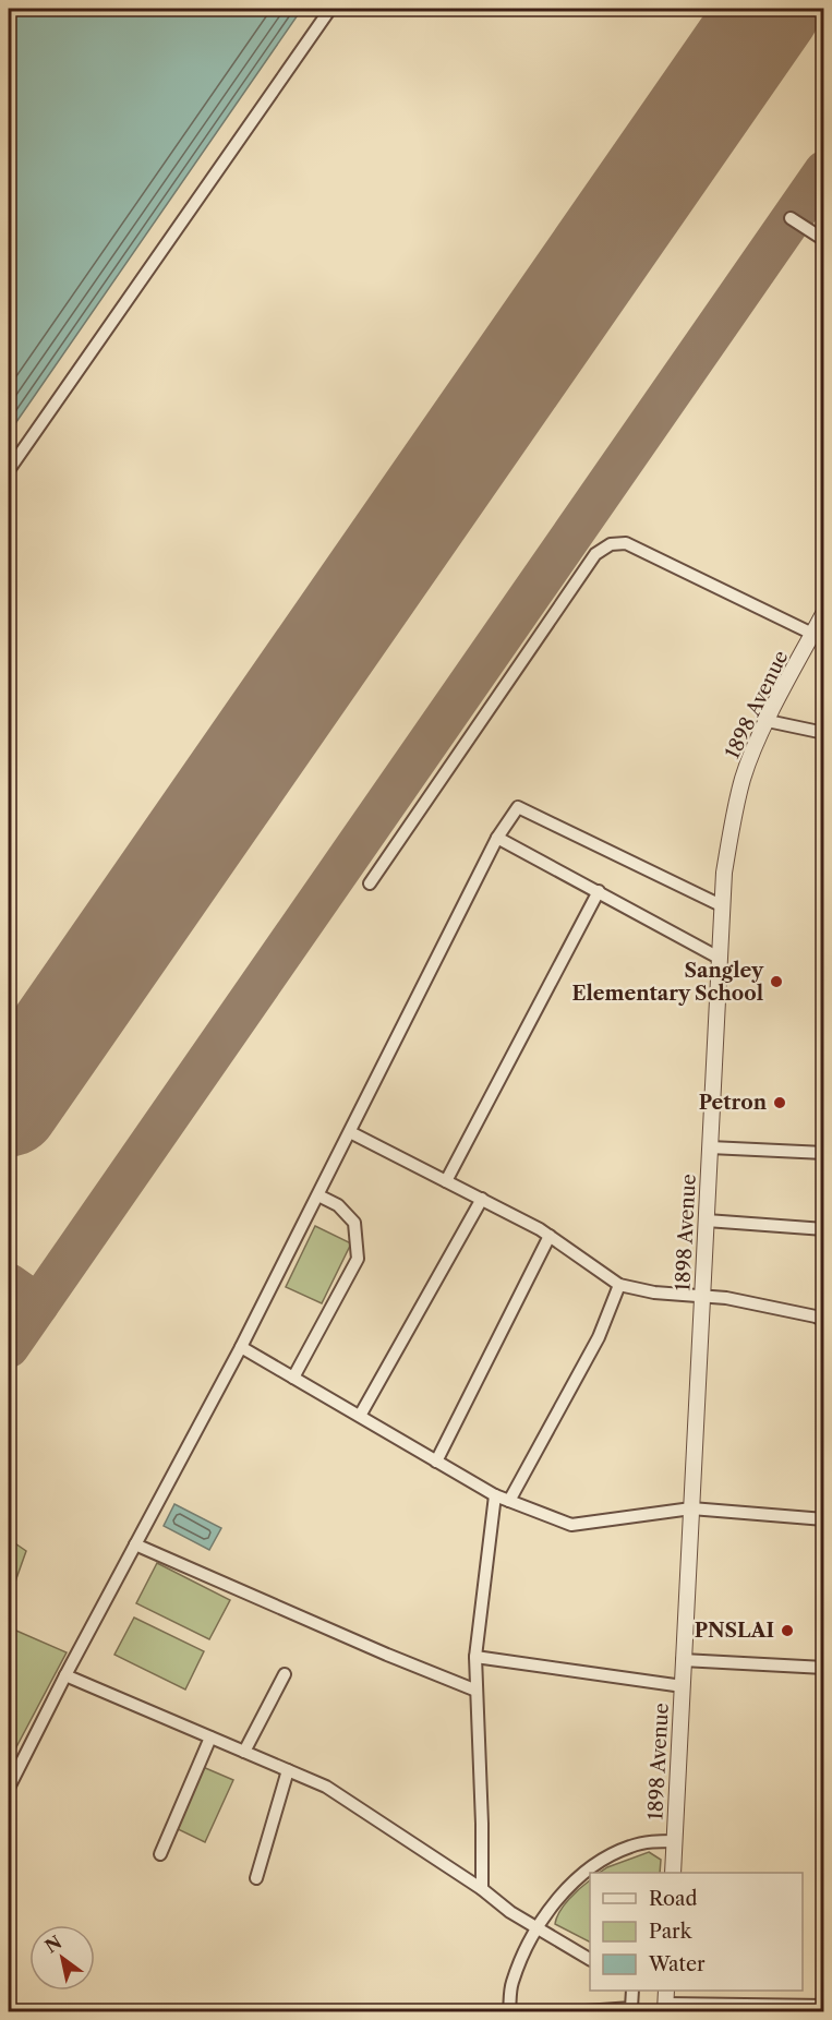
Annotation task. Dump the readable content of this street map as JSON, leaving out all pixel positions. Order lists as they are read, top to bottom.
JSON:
{
  "streets": {
    "street": ["1898 Avenue"]
  },
  "places": ["Sangley Elementary School", "Petron", "PNSLAI"],
  "legend": ["Road", "Park", "Water"],
  "north": "top left"
}
